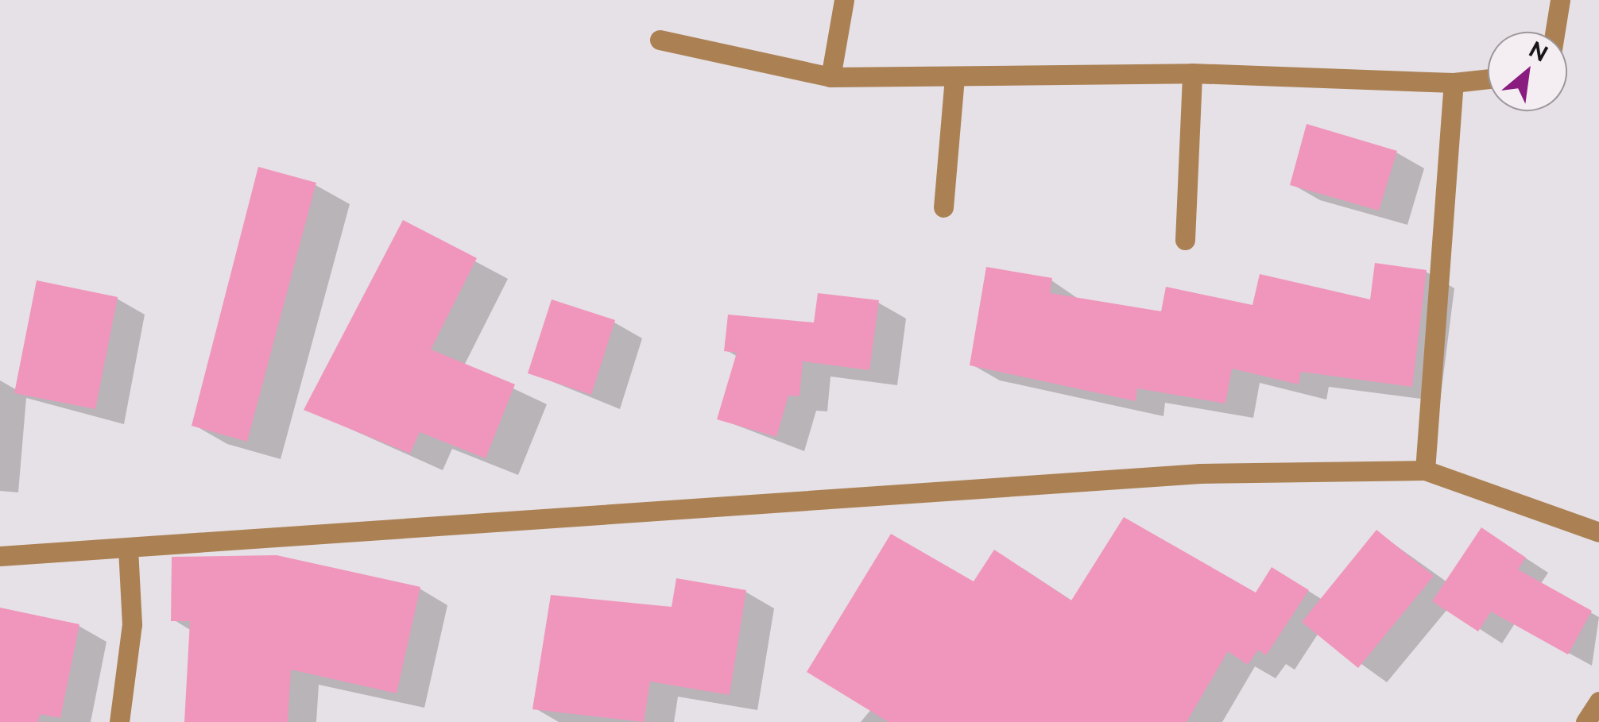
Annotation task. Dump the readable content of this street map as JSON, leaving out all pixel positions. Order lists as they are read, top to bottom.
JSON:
{
  "north": "top right"
}
